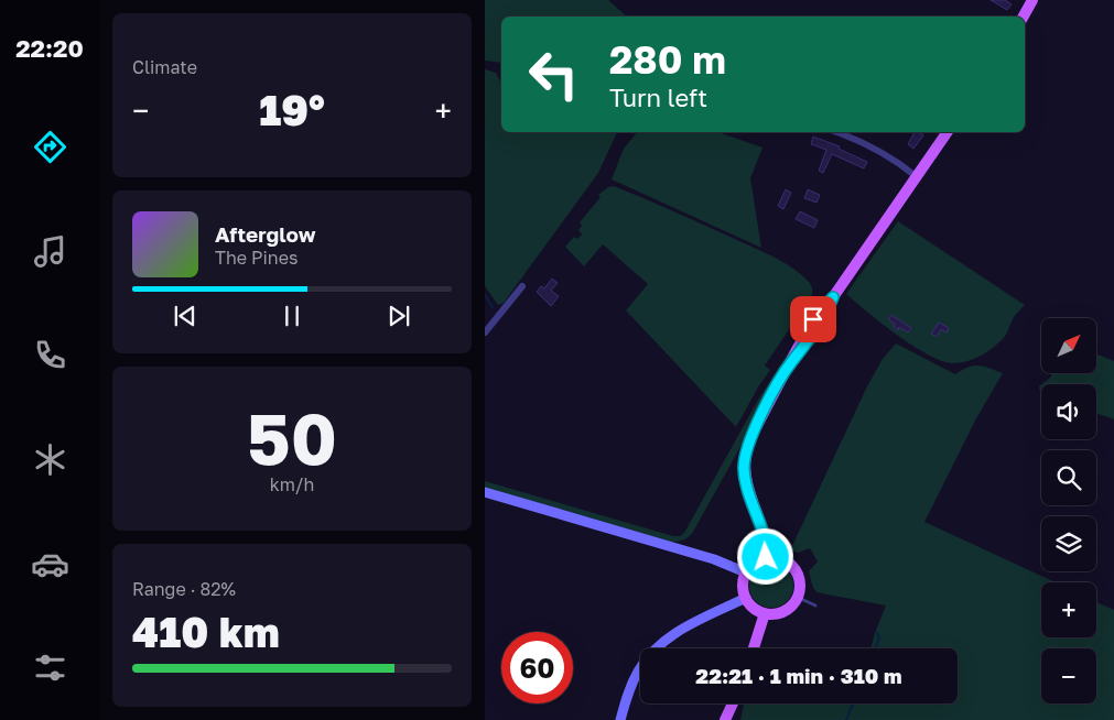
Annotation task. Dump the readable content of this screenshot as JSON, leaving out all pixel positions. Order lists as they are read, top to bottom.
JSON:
{
  "north": "top right",
  "page": {
    "tabs": "22:20",
    "tile": [
      "Climate",
      ["50", "km/h"],
      ["Range · 82%", "410 km"]
    ],
    "turn": ["280 m", "Turn left"],
    "heat": ["−", "19°", "+"],
    "song": ["Afterglow", "The Pines"],
    "map_buttons": ["+", "−"],
    "limit": "60",
    "trip": "22:21 · 1 min · 310 m"
  }
}
